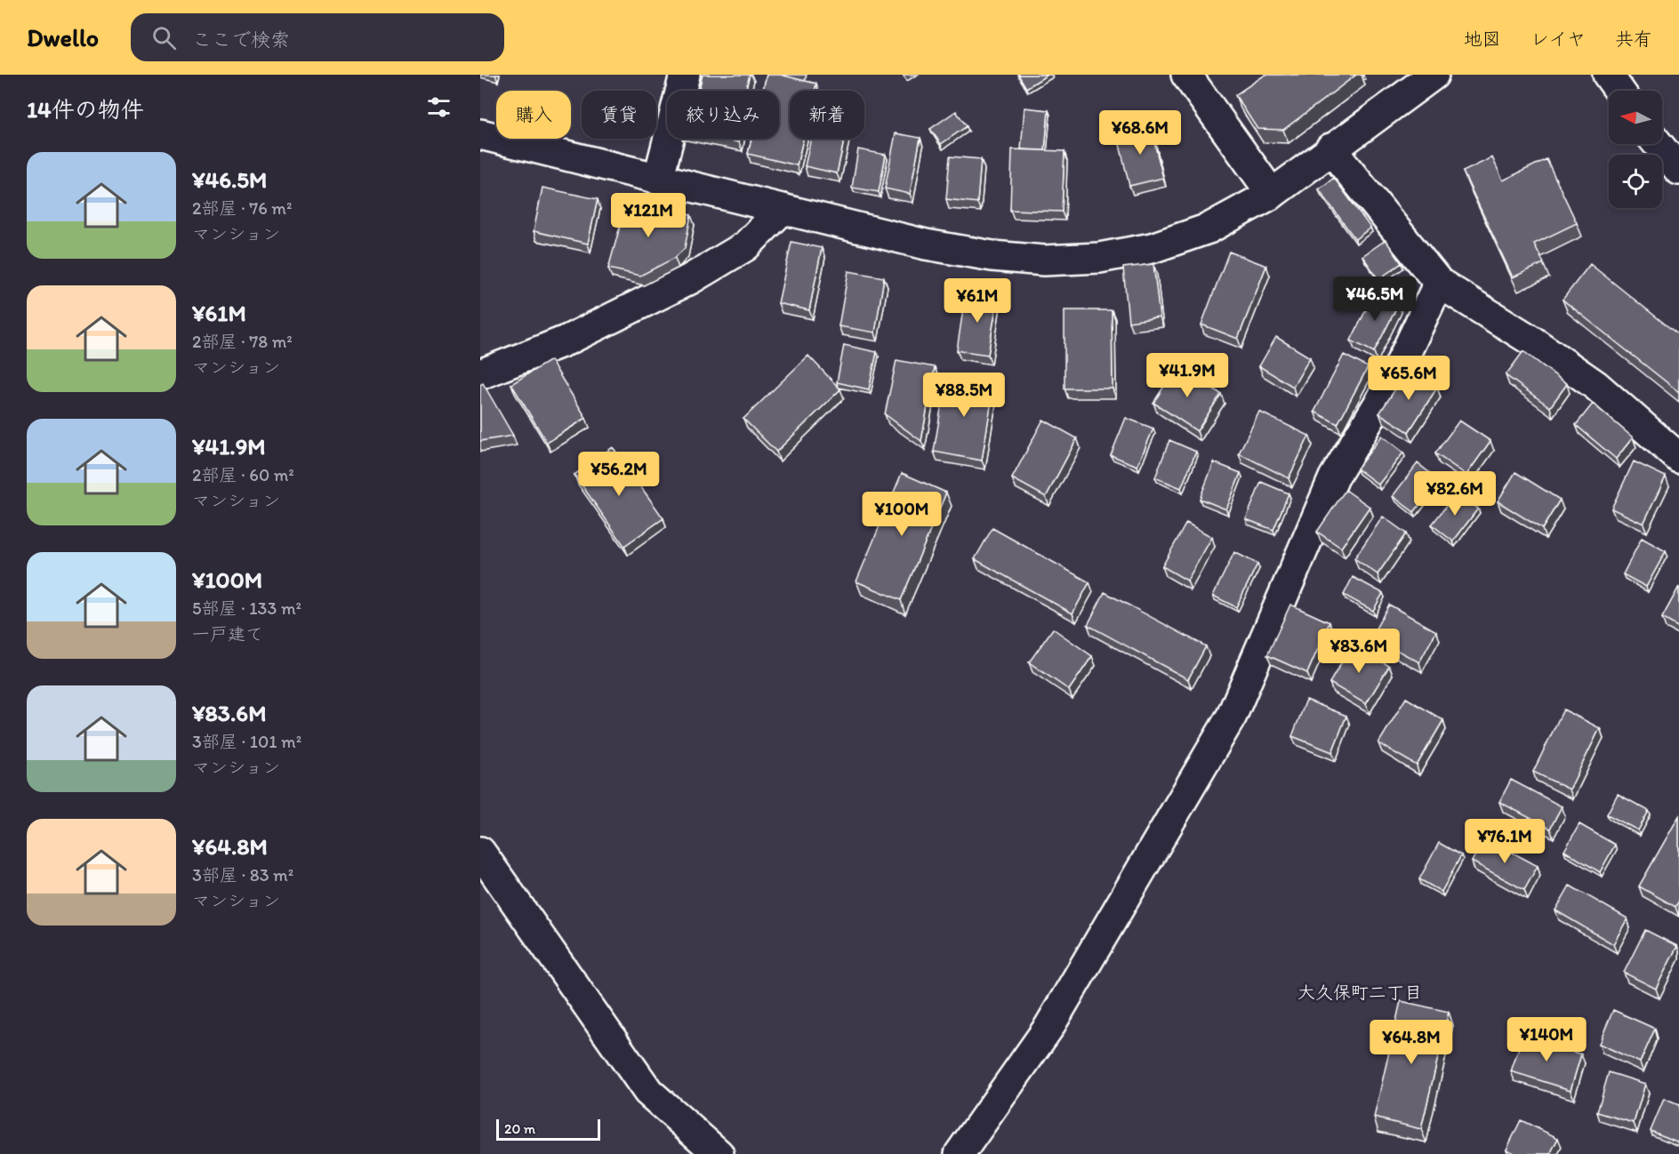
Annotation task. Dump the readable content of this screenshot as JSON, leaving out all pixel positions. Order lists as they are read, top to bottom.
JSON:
{
  "districts": ["大久保町二丁目"],
  "scale_bar": "20 m",
  "north": "left",
  "page": {
    "header": "Dwello",
    "search": "ここで検索",
    "nav": ["地図", "レイヤ", "共有"],
    "heading": "14件の物件",
    "chip": [
      "購入",
      "賃貸",
      "絞り込み",
      "新着"
    ],
    "price": [
      "¥68.6M",
      "¥121M",
      "¥46.5M",
      "¥61M",
      "¥41.9M",
      "¥65.6M",
      "¥88.5M",
      "¥56.2M",
      "¥82.6M",
      "¥100M",
      "¥83.6M",
      "¥76.1M",
      "¥140M",
      "¥64.8M"
    ],
    "list": [
      {
        "name": "¥46.5M",
        "note": "2部屋 · 76 m² · マンション"
      },
      {
        "name": "¥61M",
        "note": "2部屋 · 78 m² · マンション"
      },
      {
        "name": "¥41.9M",
        "note": "2部屋 · 60 m² · マンション"
      },
      {
        "name": "¥100M",
        "note": "5部屋 · 133 m² · 一戸建て"
      },
      {
        "name": "¥83.6M",
        "note": "3部屋 · 101 m² · マンション"
      },
      {
        "name": "¥64.8M",
        "note": "3部屋 · 83 m² · マンション"
      }
    ],
    "scale": "20 m"
  }
}
